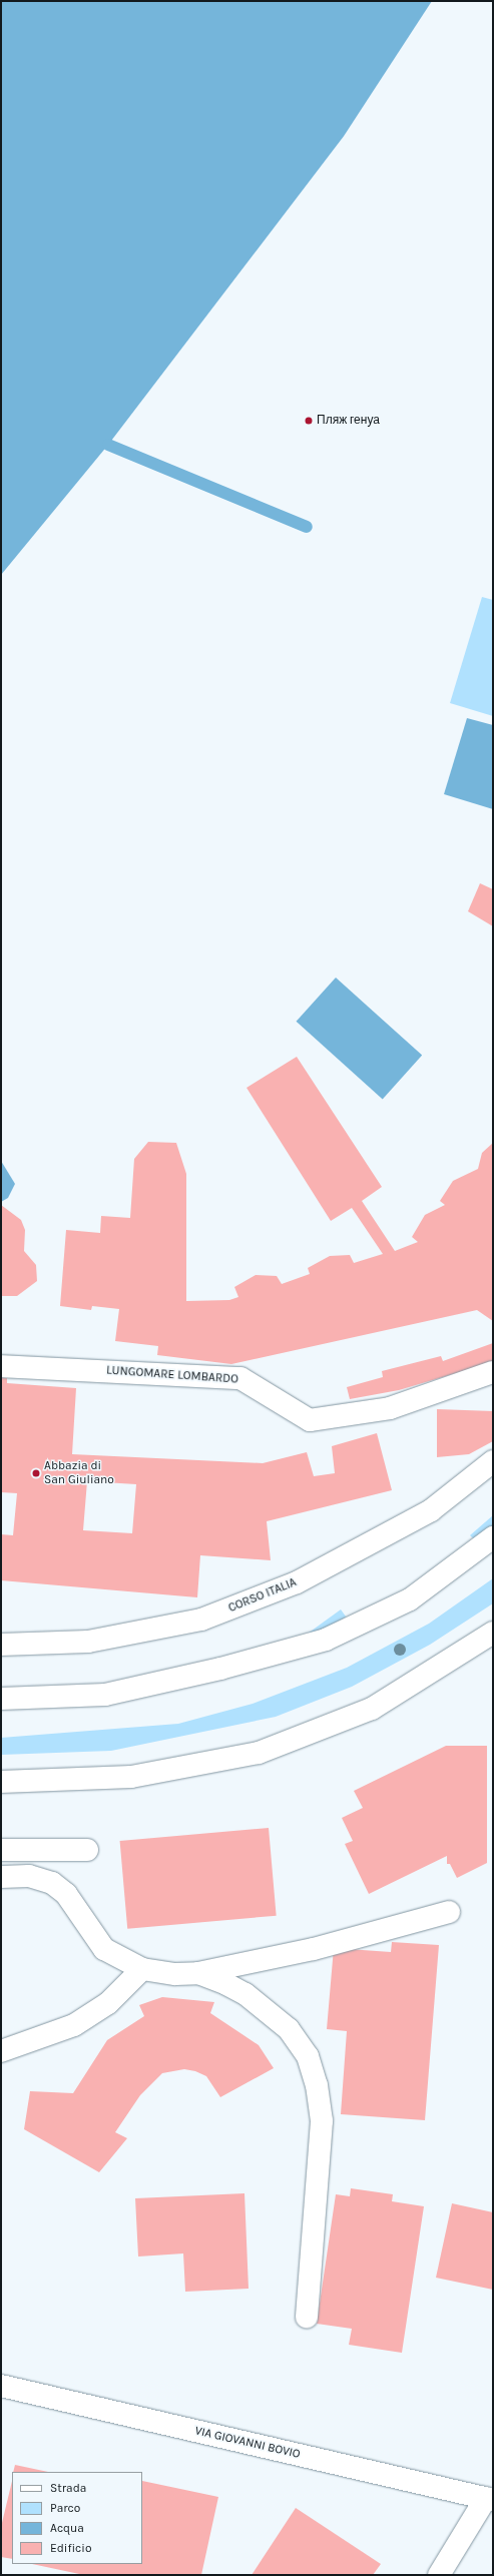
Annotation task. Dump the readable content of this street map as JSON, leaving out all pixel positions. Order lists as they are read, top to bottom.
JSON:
{
  "streets": {
    "street": ["LUNGOMARE LOMBARDO", "CORSO ITALIA", "VIA GIOVANNI BOVIO"]
  },
  "places": ["Пляж генуа", "Abbazia di San Giuliano"],
  "legend": [
    "Strada",
    "Parco",
    "Acqua",
    "Edificio"
  ]
}
